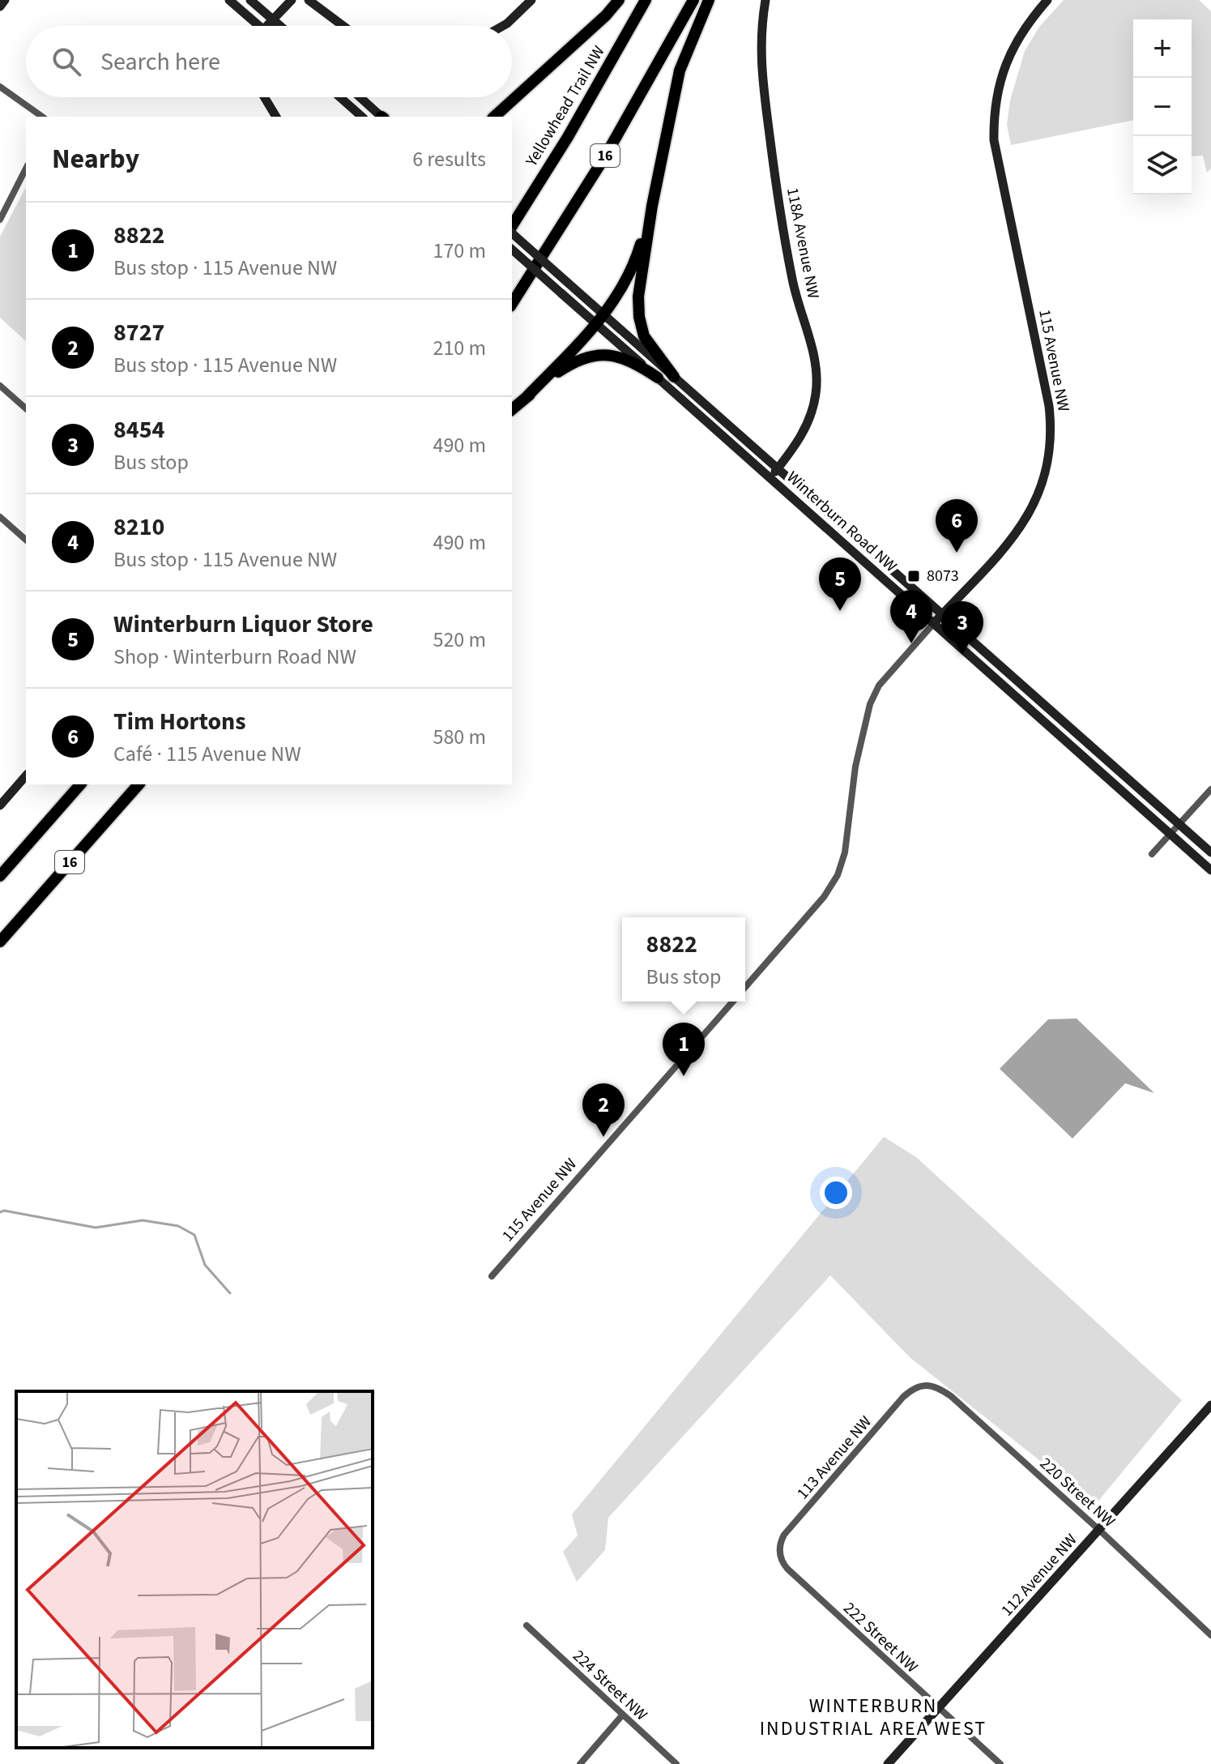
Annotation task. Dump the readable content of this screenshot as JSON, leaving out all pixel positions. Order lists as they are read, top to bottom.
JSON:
{
  "streets": {
    "highway": ["Yellowhead Trail NW", "16"],
    "street": [
      "118A Avenue NW",
      "115 Avenue NW",
      "Winterburn Road NW",
      "113 Avenue NW",
      "220 Street NW",
      "112 Avenue NW",
      "222 Street NW",
      "224 Street NW"
    ]
  },
  "crossings": [
    ["118A Avenue NW", "Winterburn Road NW"],
    ["115 Avenue NW", "Winterburn Road NW"],
    ["113 Avenue NW", "220 Street NW"],
    ["113 Avenue NW", "222 Street NW"],
    ["220 Street NW", "112 Avenue NW"],
    ["112 Avenue NW", "222 Street NW"]
  ],
  "districts": ["WINTERBURN INDUSTRIAL AREA WEST"],
  "places": {
    "transit": ["8073"]
  },
  "page": {
    "map_buttons": ["+", "−"],
    "search": "Search here",
    "heading": ["Nearby", "6 results"],
    "list": [
      {
        "mark": "1",
        "name": "8822",
        "note": "Bus stop · 115 Avenue NW",
        "value": "170 m"
      },
      {
        "mark": "2",
        "name": "8727",
        "note": "Bus stop · 115 Avenue NW",
        "value": "210 m"
      },
      {
        "mark": "3",
        "name": "8454",
        "note": "Bus stop",
        "value": "490 m"
      },
      {
        "mark": "4",
        "name": "8210",
        "note": "Bus stop · 115 Avenue NW",
        "value": "490 m"
      },
      {
        "mark": "5",
        "name": "Winterburn Liquor Store",
        "note": "Shop · Winterburn Road NW",
        "value": "520 m"
      },
      {
        "mark": "6",
        "name": "Tim Hortons",
        "note": "Café · 115 Avenue NW",
        "value": "580 m"
      }
    ],
    "pins": [
      "6",
      "5",
      "4",
      "3",
      "1",
      "2"
    ],
    "popup": ["8822", "Bus stop"]
  }
}
